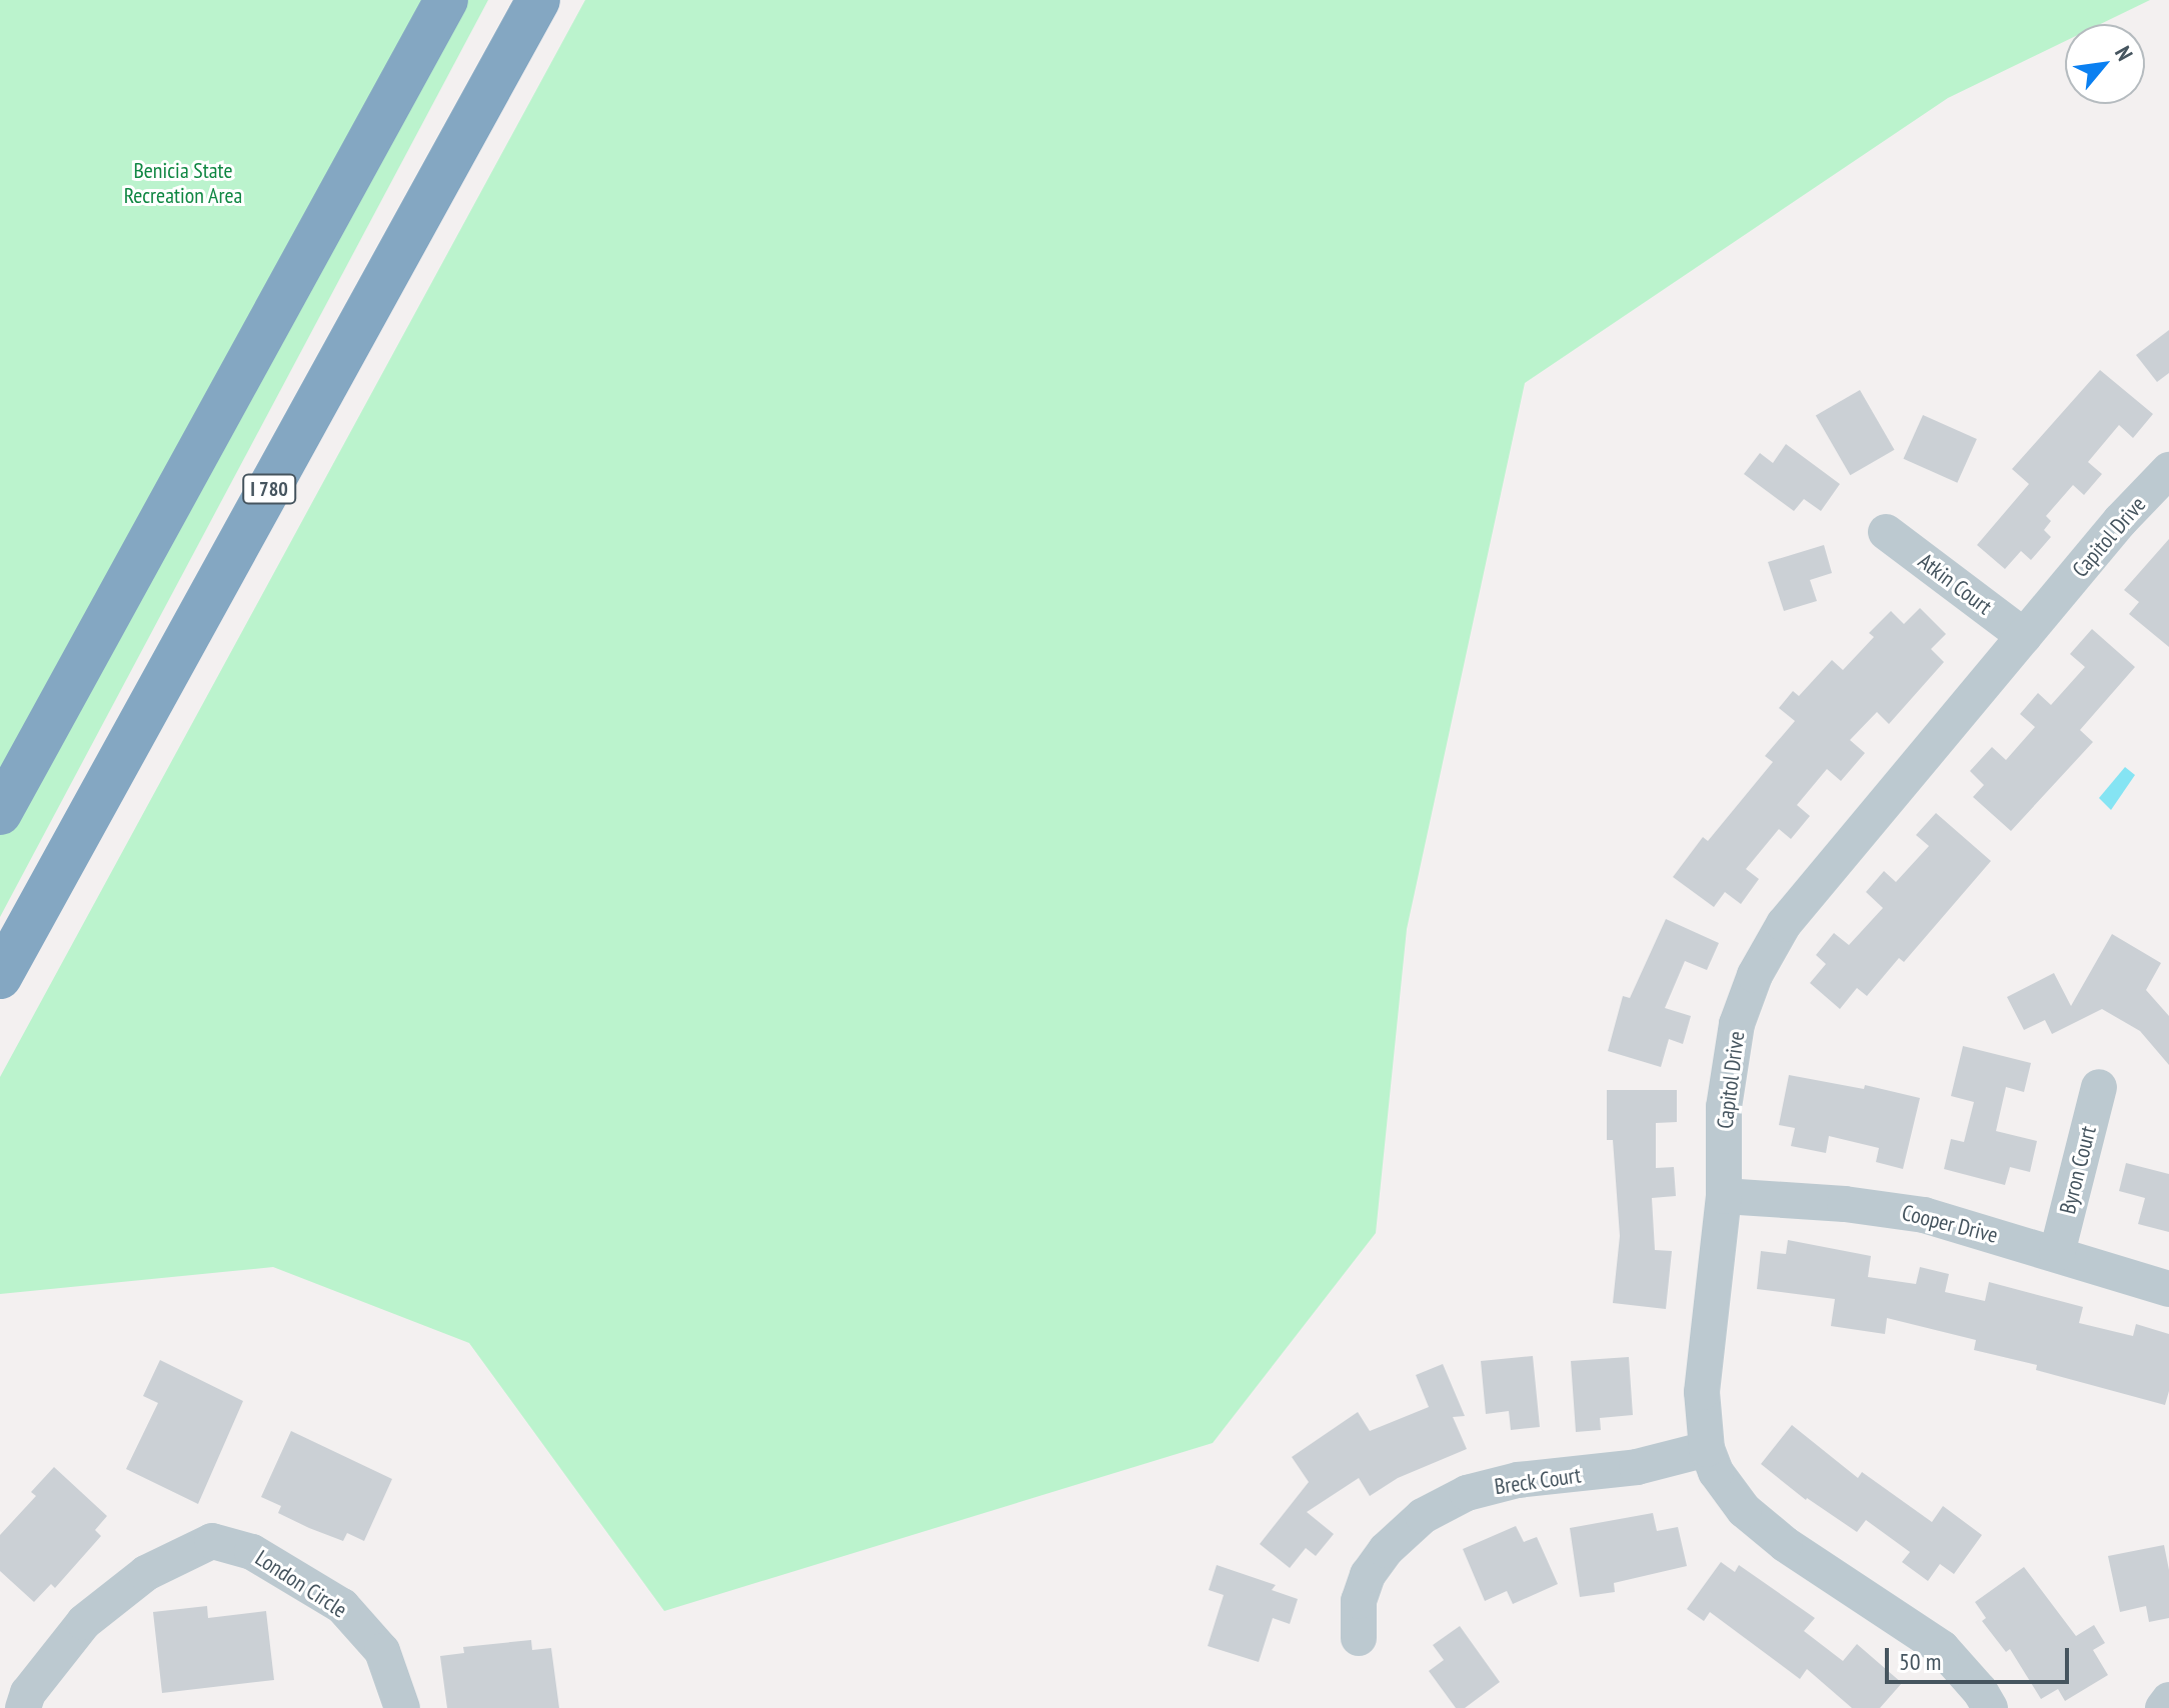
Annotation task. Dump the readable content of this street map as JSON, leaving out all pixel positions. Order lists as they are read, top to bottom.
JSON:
{
  "streets": {
    "highway": ["I 780"],
    "street": [
      "Capitol Drive",
      "Atkin Court",
      "Byron Court",
      "Cooper Drive",
      "Breck Court",
      "London Circle"
    ]
  },
  "crossings": [
    ["Capitol Drive", "Atkin Court"],
    ["Capitol Drive", "Cooper Drive"],
    ["Capitol Drive", "Breck Court"],
    ["Byron Court", "Cooper Drive"]
  ],
  "parks": ["Benicia State Recreation Area"],
  "scale_bar": "50 m",
  "north": "top right"
}
